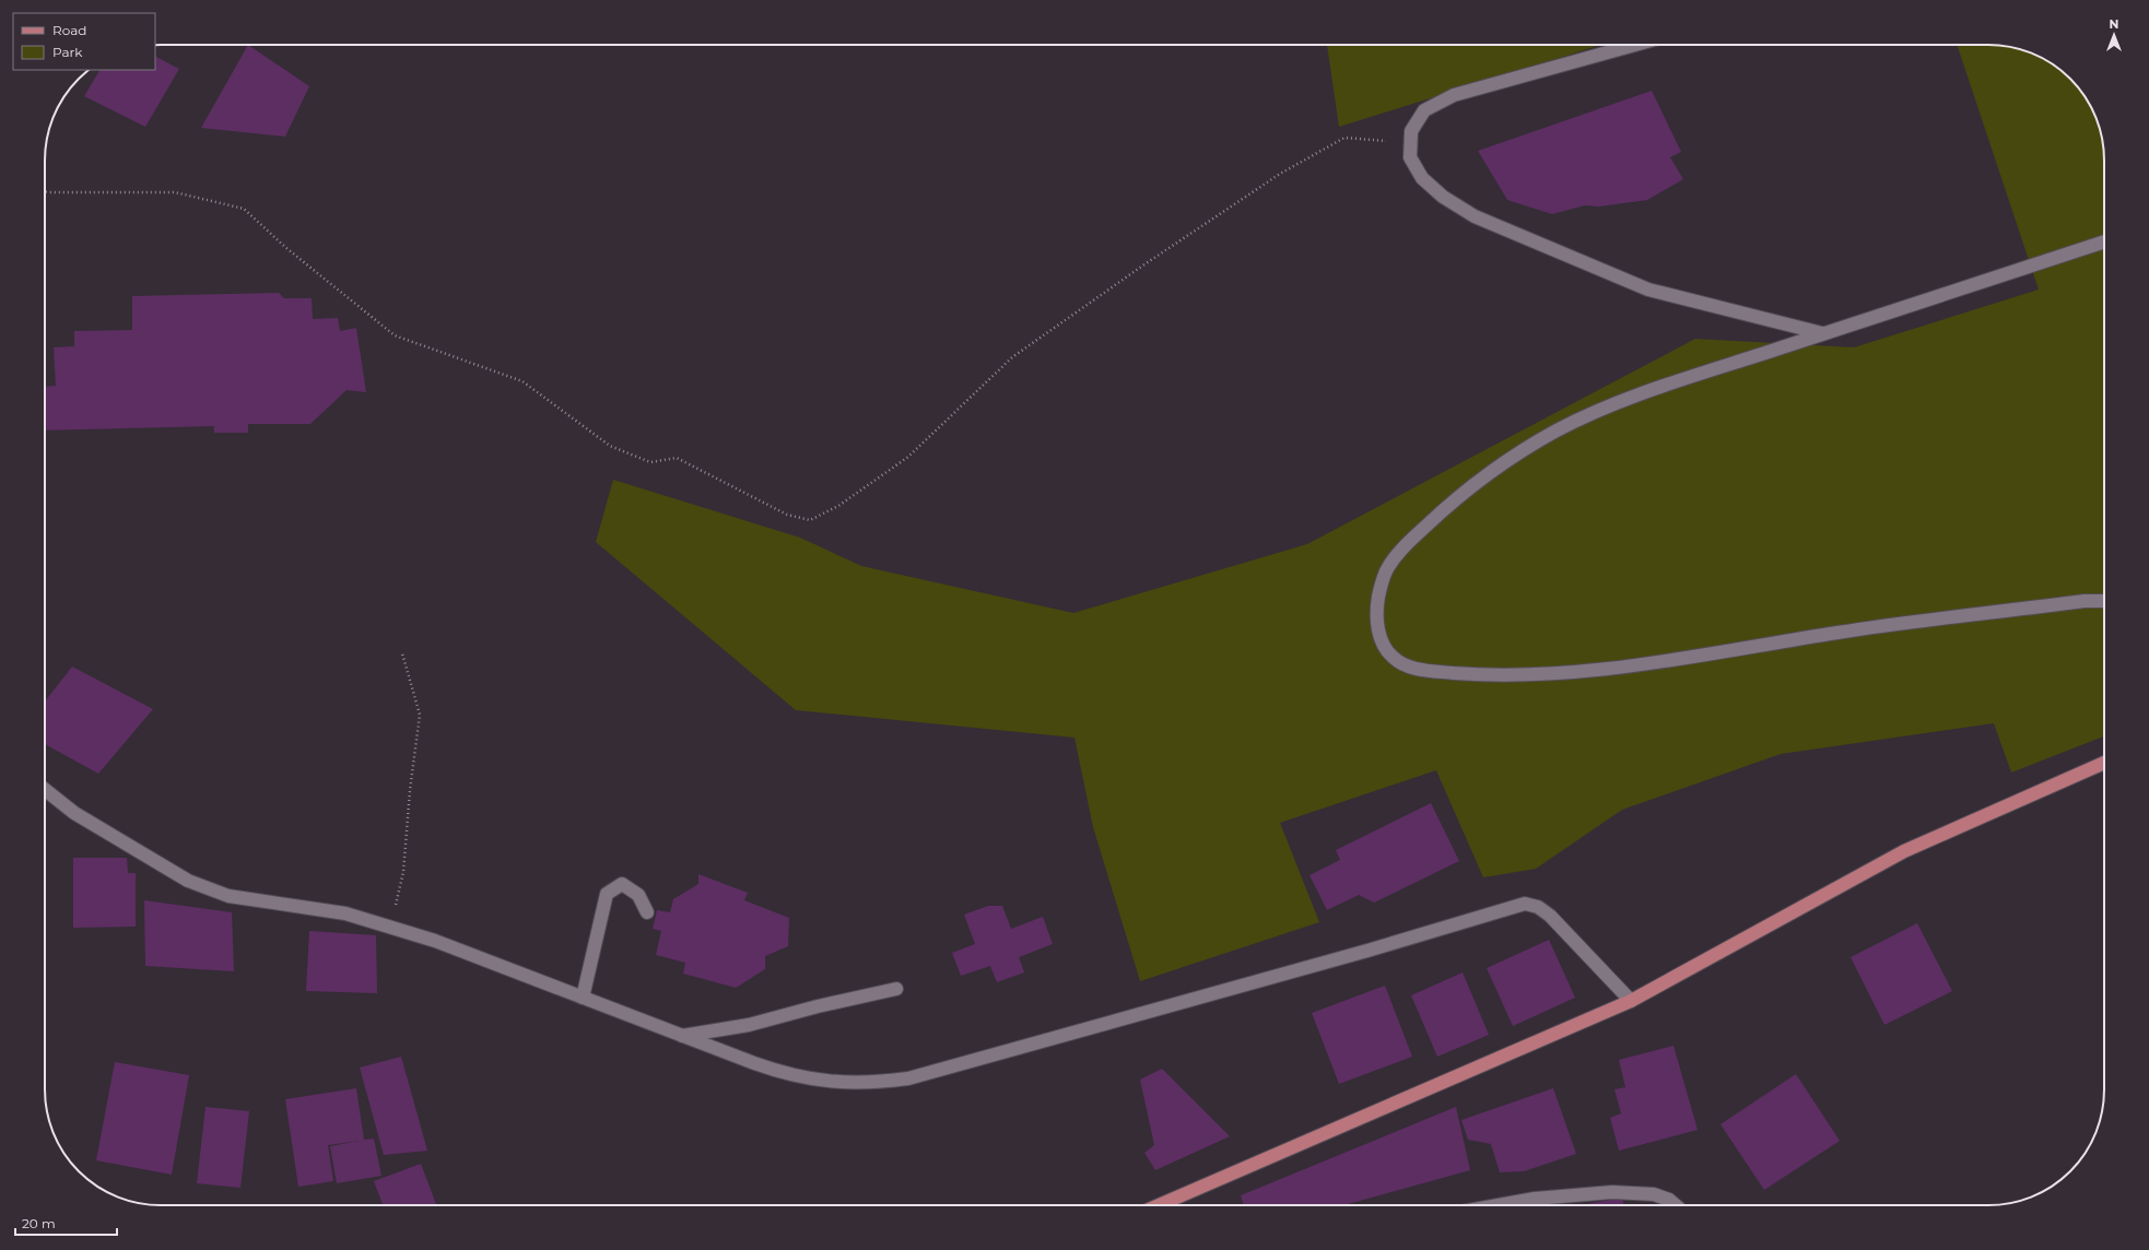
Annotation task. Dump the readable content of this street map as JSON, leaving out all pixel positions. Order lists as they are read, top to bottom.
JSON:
{
  "legend": ["Road", "Park"],
  "scale_bar": "20 m",
  "north": "top"
}
